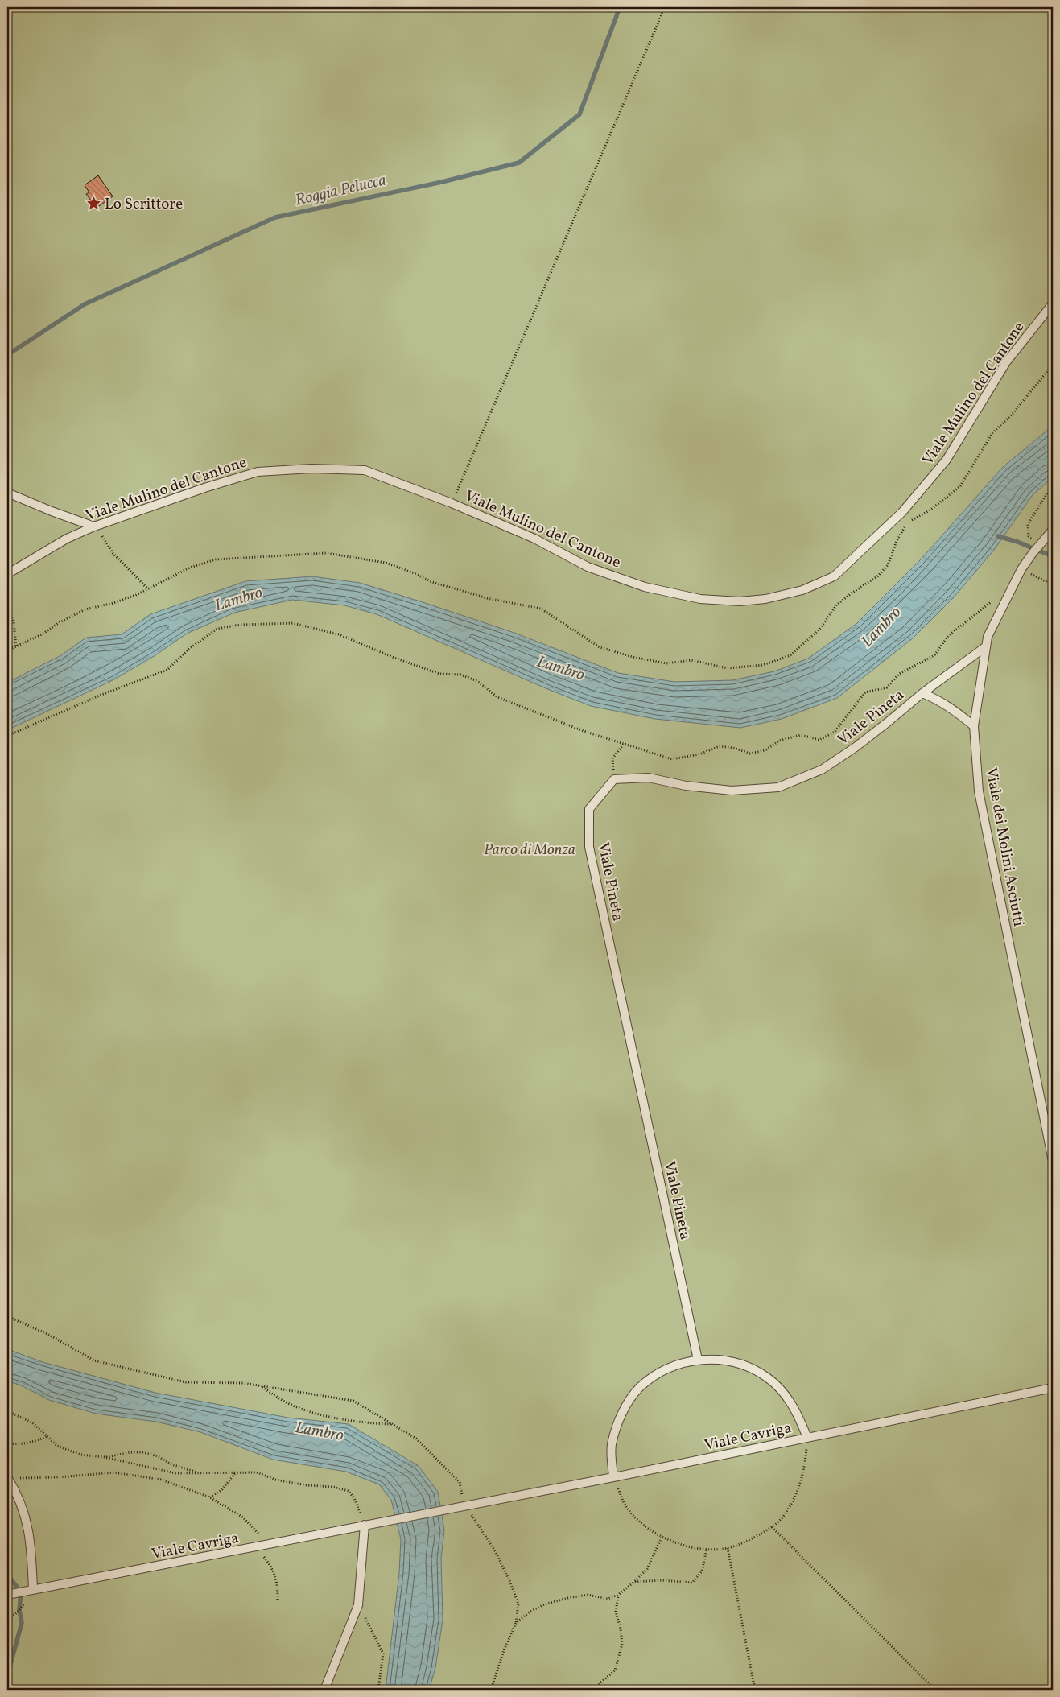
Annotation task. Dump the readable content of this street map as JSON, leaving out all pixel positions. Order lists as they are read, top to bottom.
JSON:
{
  "streets": {
    "lane": [
      "Viale Mulino del Cantone",
      "Viale Pineta",
      "Viale dei Molini Asciutti",
      "Viale Cavriga"
    ]
  },
  "crossings": [
    ["Viale Pineta", "Viale dei Molini Asciutti"]
  ],
  "water": ["Roggia Pelucca", "Lambro"],
  "parks": ["Parco di Monza"],
  "places": {
    "place": ["Lo Scrittore"]
  }
}
